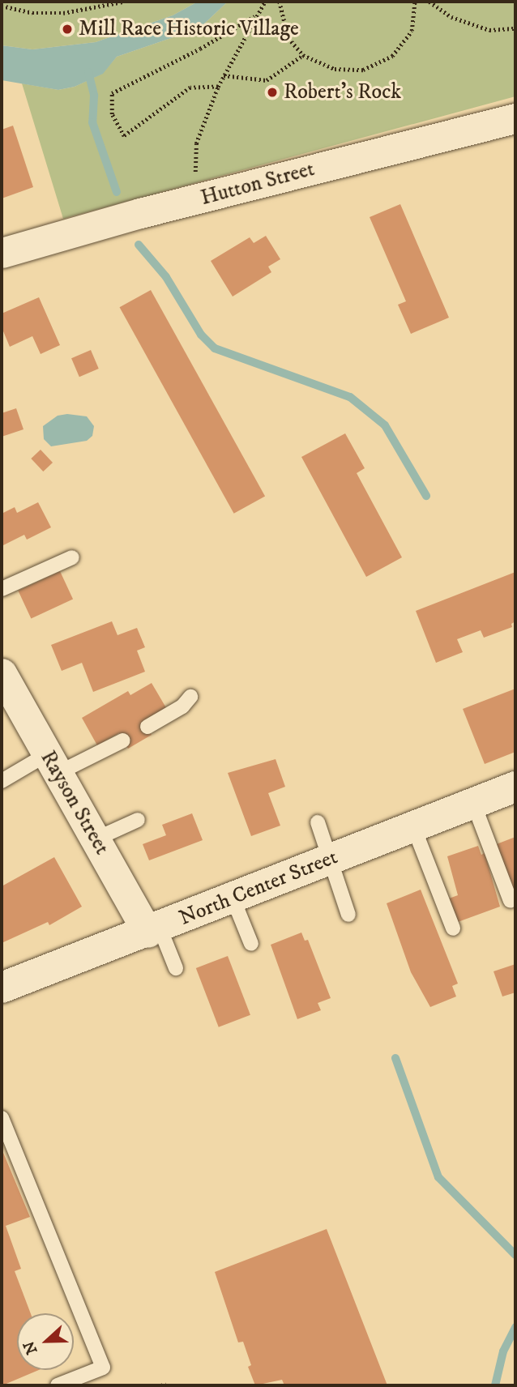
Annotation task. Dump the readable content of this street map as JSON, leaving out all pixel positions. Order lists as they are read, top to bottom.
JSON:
{
  "streets": {
    "main road": ["North Center Street"],
    "street": ["Hutton Street", "Rayson Street"]
  },
  "crossings": [
    ["Rayson Street", "North Center Street"]
  ],
  "places": ["Mill Race Historic Village", "Robert's Rock"],
  "north": "left"
}
